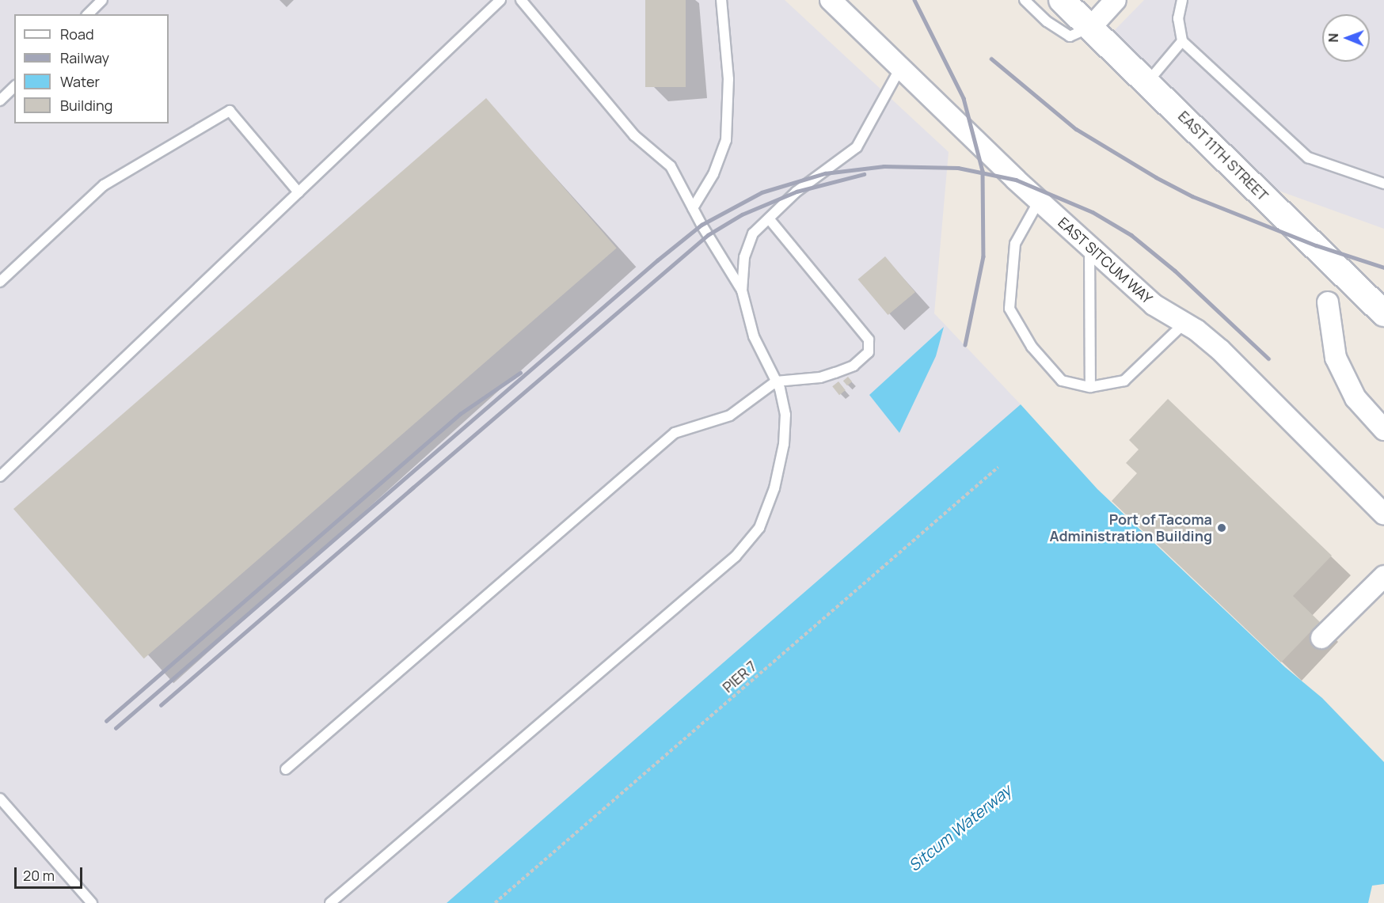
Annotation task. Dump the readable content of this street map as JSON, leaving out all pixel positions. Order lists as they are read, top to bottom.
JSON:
{
  "streets": {
    "street": ["EAST 11TH STREET", "EAST SITCUM WAY"],
    "path": ["PIER 7"]
  },
  "water": ["Sitcum Waterway"],
  "places": ["Port of Tacoma Administration Building"],
  "legend": [
    "Road",
    "Railway",
    "Water",
    "Building"
  ],
  "scale_bar": "20 m",
  "north": "left"
}
